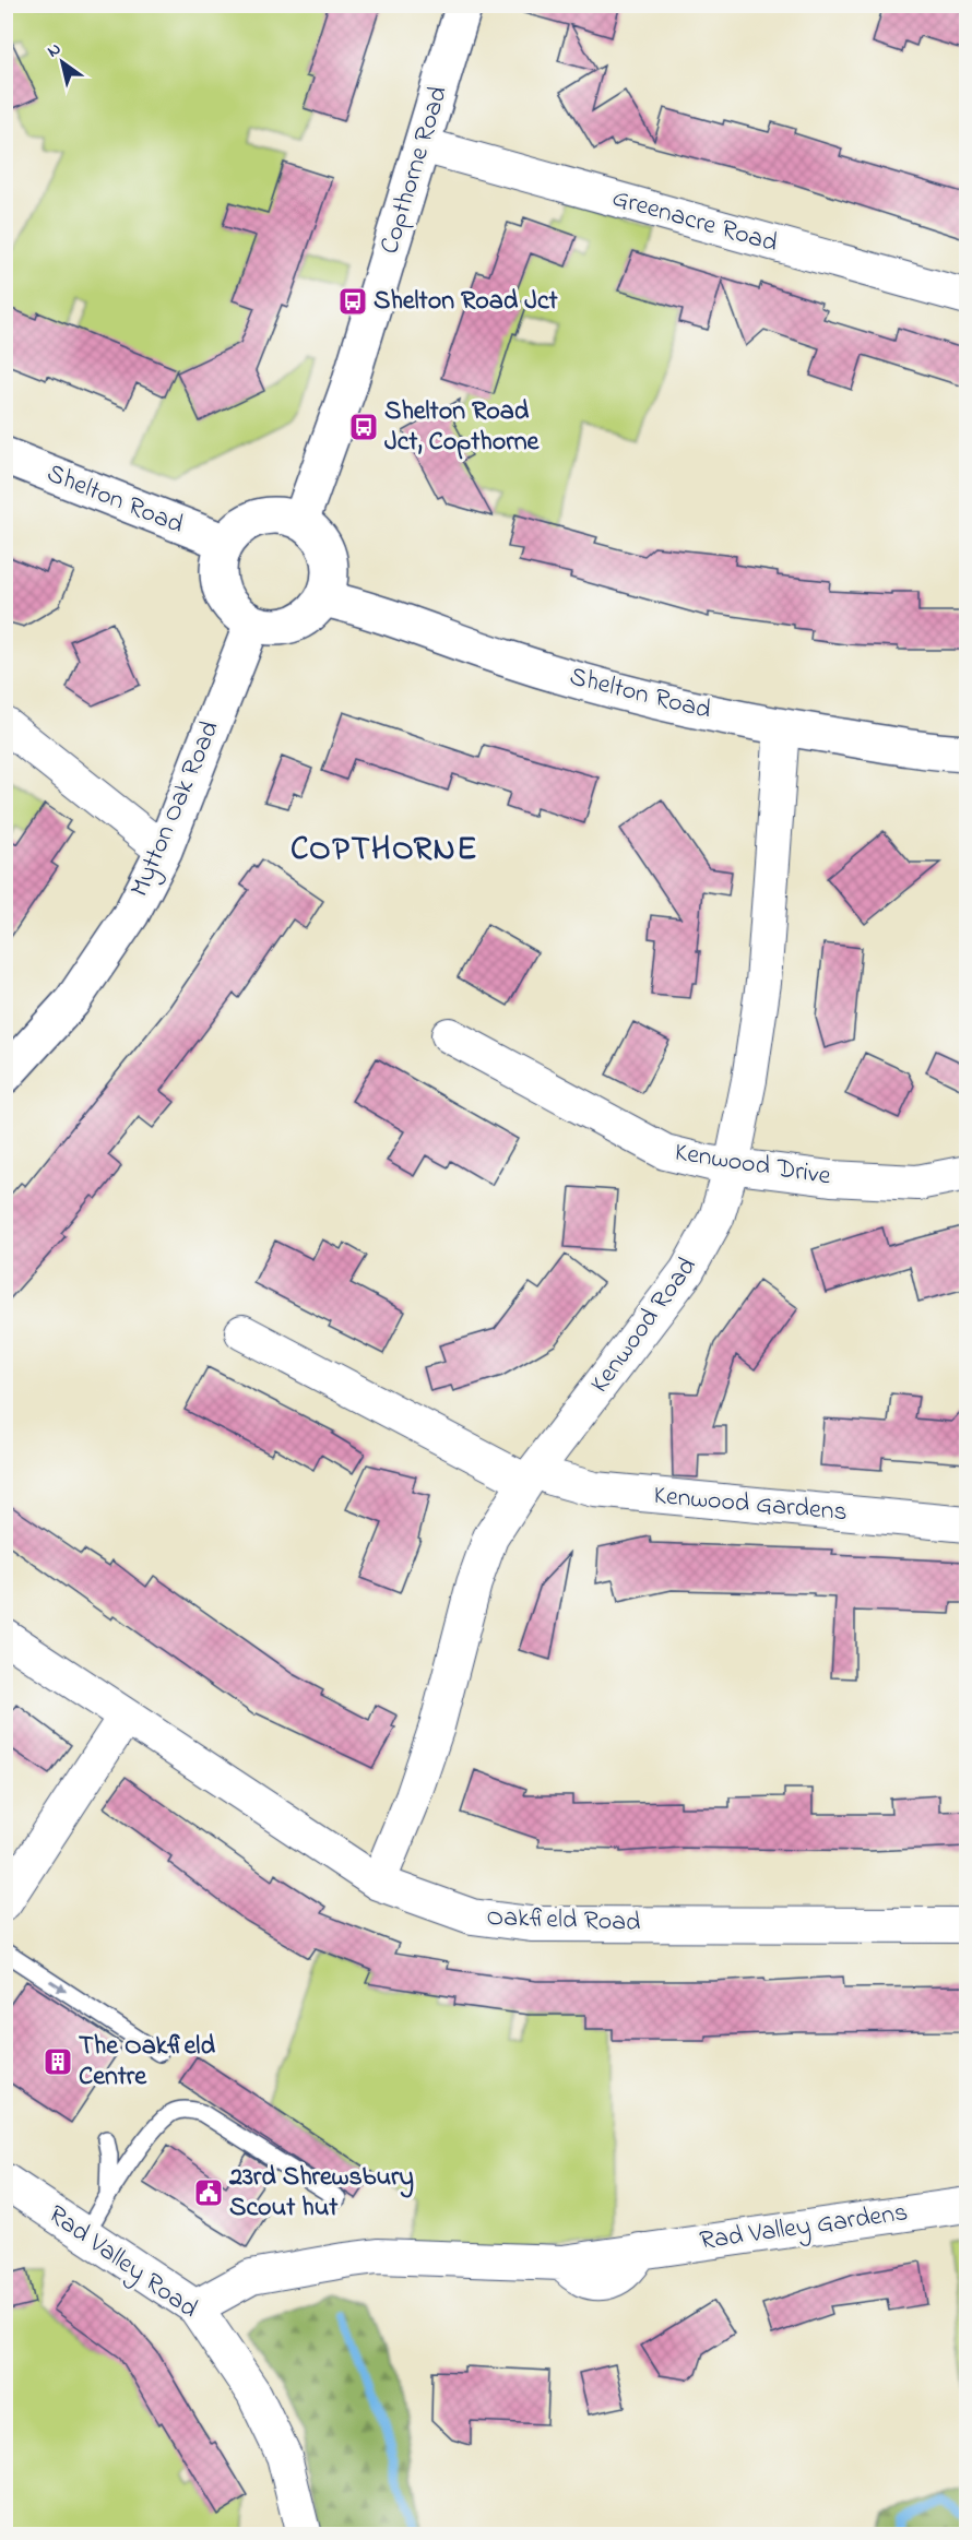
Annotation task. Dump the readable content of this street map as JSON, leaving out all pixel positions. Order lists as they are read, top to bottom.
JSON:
{
  "streets": {
    "main road": ["Copthorne Road", "Shelton Road", "Mytton Oak Road"],
    "street": [
      "Greenacre Road",
      "Kenwood Drive",
      "Kenwood Road",
      "Kenwood Gardens",
      "Oakfield Road",
      "Rad Valley Gardens",
      "Rad Valley Road"
    ]
  },
  "crossings": [
    ["Copthorne Road", "Greenacre Road"],
    ["Copthorne Road", "Shelton Road"],
    ["Copthorne Road", "Mytton Oak Road"],
    ["Shelton Road", "Mytton Oak Road"],
    ["Shelton Road", "Kenwood Road"],
    ["Kenwood Drive", "Kenwood Road"],
    ["Kenwood Road", "Kenwood Gardens"],
    ["Kenwood Road", "Oakfield Road"],
    ["Rad Valley Gardens", "Rad Valley Road"]
  ],
  "districts": ["COPTHORNE"],
  "places": {
    "bus stop": ["Shelton Road Jct", "Shelton Road Jct, Copthorne"],
    "building": ["The Oakfield Centre"],
    "public building": ["23rd Shrewsbury Scout hut"]
  },
  "north": "top left"
}
